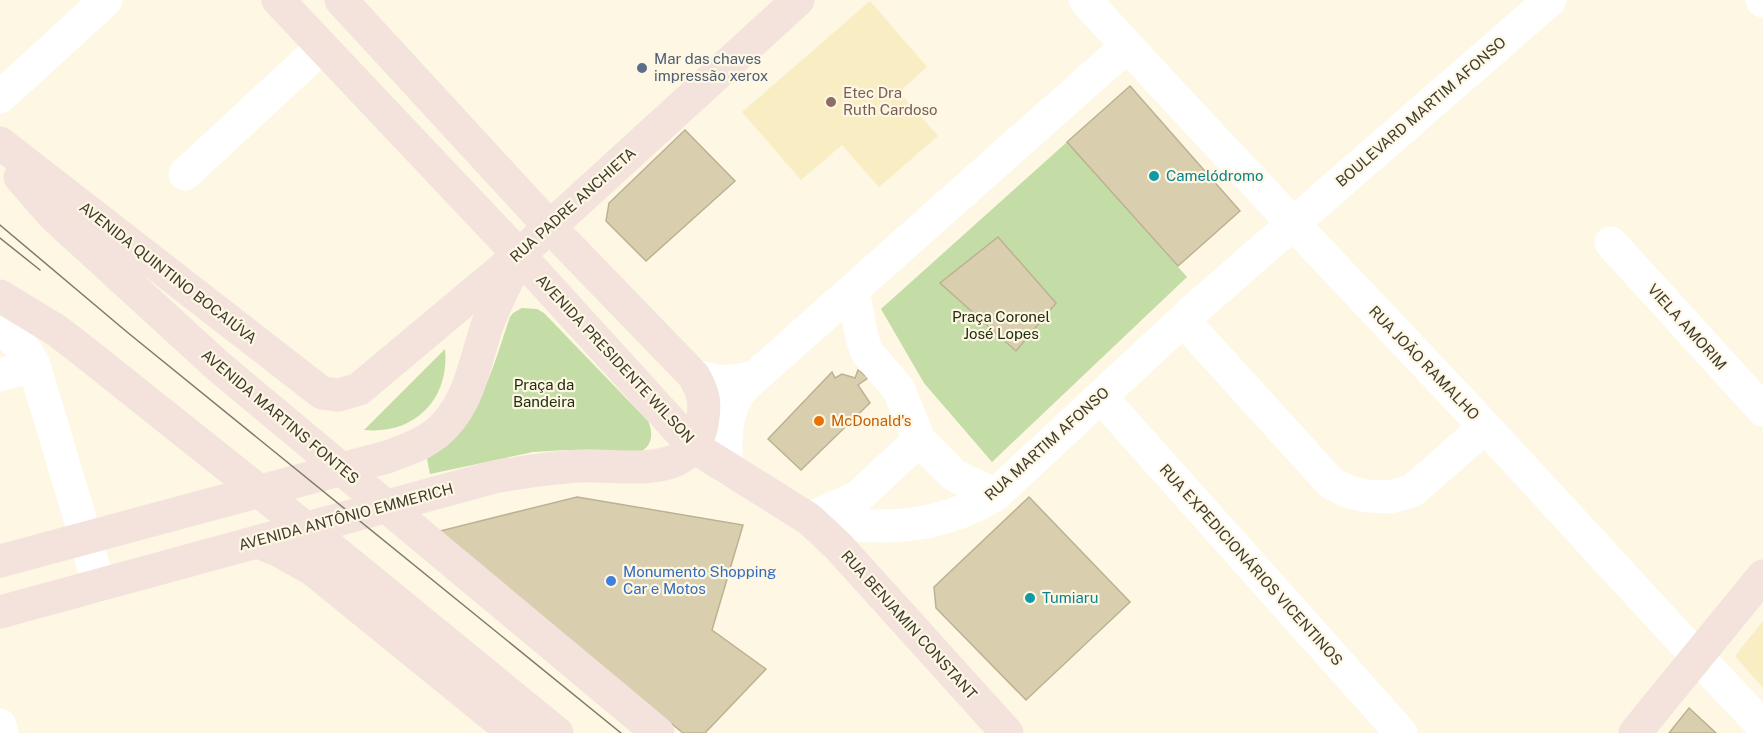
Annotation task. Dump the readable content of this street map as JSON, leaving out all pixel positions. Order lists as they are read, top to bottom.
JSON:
{
  "streets": {
    "main road": [
      "RUA PADRE ANCHIETA",
      "AVENIDA QUINTINO BOCAIÚVA",
      "AVENIDA PRESIDENTE WILSON",
      "AVENIDA MARTINS FONTES",
      "RUA MARTIM AFONSO",
      "AVENIDA ANTÔNIO EMMERICH",
      "RUA BENJAMIN CONSTANT"
    ],
    "street": [
      "BOULEVARD MARTIM AFONSO",
      "VIELA AMORIM",
      "RUA JOÃO RAMALHO",
      "RUA EXPEDICIONÁRIOS VICENTINOS"
    ]
  },
  "crossings": [
    ["BOULEVARD MARTIM AFONSO", "RUA JOÃO RAMALHO"],
    ["BOULEVARD MARTIM AFONSO", "RUA MARTIM AFONSO"],
    ["RUA PADRE ANCHIETA", "AVENIDA QUINTINO BOCAIÚVA"],
    ["RUA PADRE ANCHIETA", "AVENIDA PRESIDENTE WILSON"],
    ["AVENIDA PRESIDENTE WILSON", "RUA MARTIM AFONSO"],
    ["AVENIDA PRESIDENTE WILSON", "AVENIDA ANTÔNIO EMMERICH"],
    ["RUA JOÃO RAMALHO", "RUA MARTIM AFONSO"],
    ["RUA MARTIM AFONSO", "AVENIDA ANTÔNIO EMMERICH"],
    ["RUA MARTIM AFONSO", "RUA EXPEDICIONÁRIOS VICENTINOS"],
    ["RUA MARTIM AFONSO", "RUA BENJAMIN CONSTANT"]
  ],
  "parks": ["Praça Coronel José Lopes", "Praça da Bandeira"],
  "places": [
    "Mar das chaves impressão xerox",
    "Etec Dra Ruth Cardoso",
    "Camelódromo",
    "McDonald's",
    "Monumento Shopping Car e Motos",
    "Tumiaru"
  ]
}
